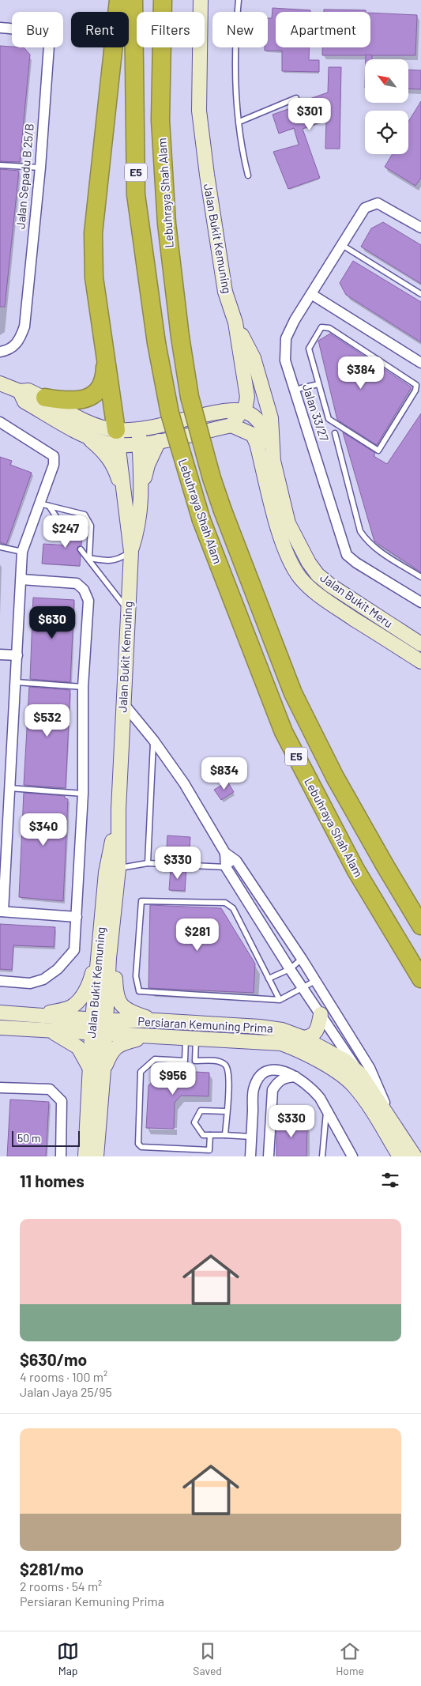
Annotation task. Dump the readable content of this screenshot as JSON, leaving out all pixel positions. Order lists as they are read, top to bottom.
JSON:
{
  "streets": {
    "highway": ["E5", "Lebuhraya Shah Alam"],
    "main road": ["Jalan Bukit Kemuning", "Jalan Bukit Meru", "Persiaran Kemuning Prima"],
    "street": ["Jalan Sepadu B 25/B", "Jalan 33/27"]
  },
  "crossings": [
    ["Jalan Bukit Kemuning", "Jalan Bukit Meru"],
    ["Jalan Bukit Kemuning", "Persiaran Kemuning Prima"]
  ],
  "scale_bar": "50 m",
  "north": "top left",
  "page": {
    "chip": [
      "Buy",
      "Rent",
      "Filters",
      "New",
      "Apartment"
    ],
    "price": [
      "$301",
      "$384",
      "$247",
      "$630",
      "$532",
      "$834",
      "$340",
      "$330",
      "$281",
      "$956",
      "$330"
    ],
    "scale": "50 m",
    "heading": "11 homes",
    "list": [
      {
        "name": "$630/mo",
        "note": "4 rooms · 100 m² · Jalan Jaya 25/95"
      },
      {
        "name": "$281/mo",
        "note": "2 rooms · 54 m² · Persiaran Kemuning Prima"
      }
    ],
    "tabs": ["Map", "Saved", "Home"]
  }
}
